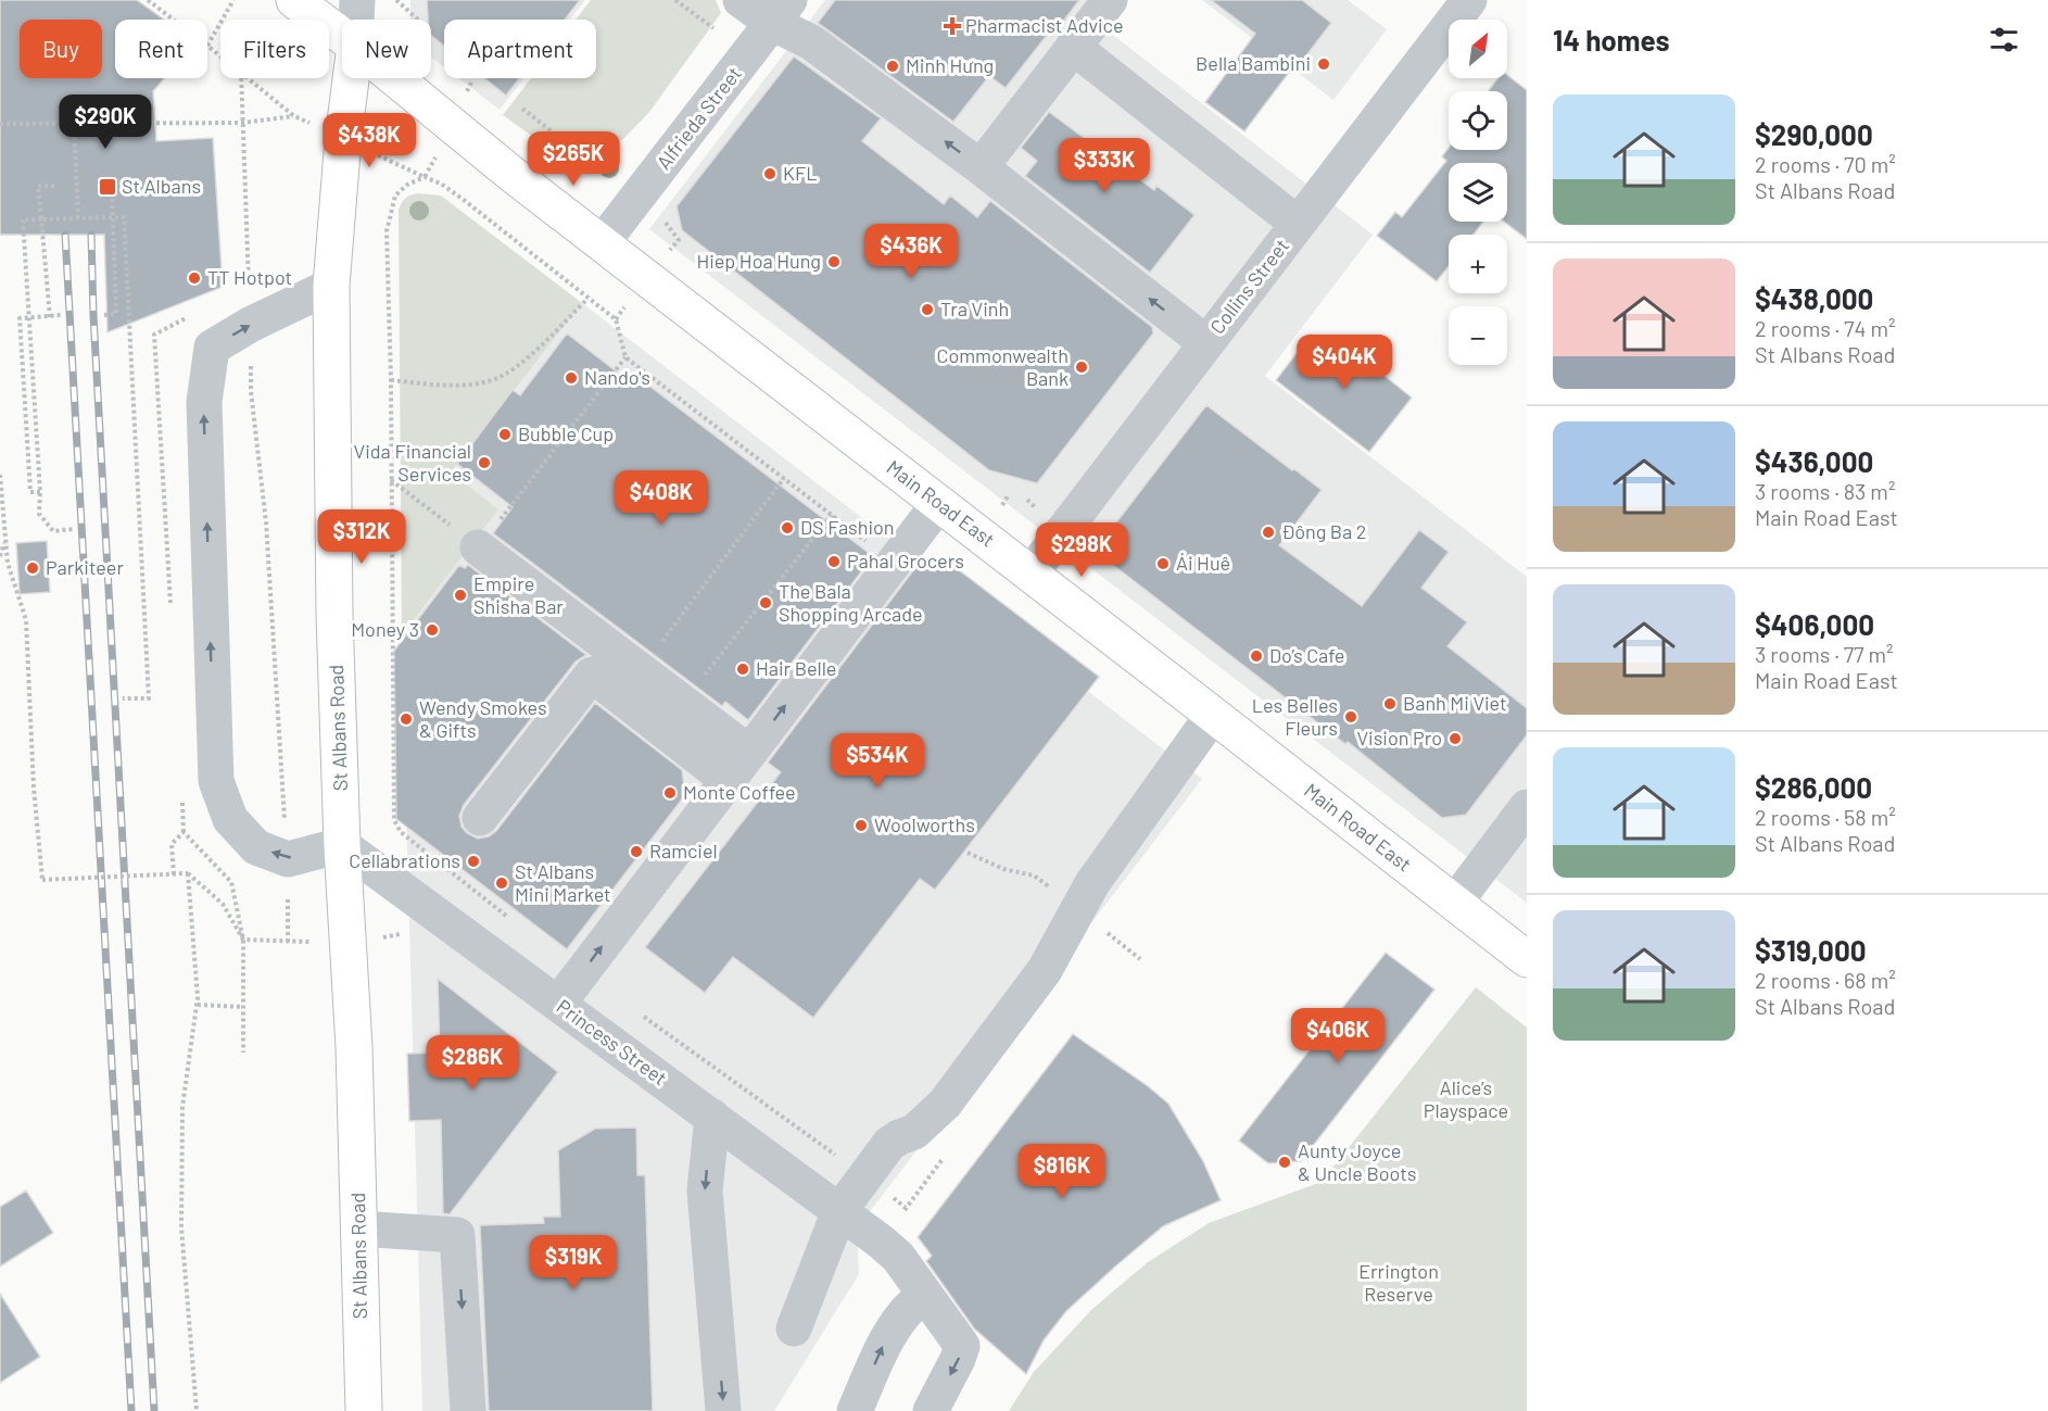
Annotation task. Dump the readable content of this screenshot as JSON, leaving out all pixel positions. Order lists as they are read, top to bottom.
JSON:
{
  "streets": {
    "main road": ["Main Road East", "St Albans Road"],
    "street": ["Alfrieda Street", "Collins Street", "Princess Street"]
  },
  "crossings": [
    ["Alfrieda Street", "Main Road East"],
    ["Collins Street", "Main Road East"],
    ["St Albans Road", "Princess Street"]
  ],
  "parks": ["Alice’s Playspace", "Errington Reserve"],
  "places": {
    "health": ["Pharmacist Advice"],
    "other": [
      "Bella Bambini",
      "Minh Hưng",
      "KFL",
      "Hiep Hoa Hung",
      "TT Hotpot",
      "Tra Vinh",
      "Commonwealth Bank",
      "Nando's",
      "Bubble Cup",
      "Vida Financial Services",
      "DS Fashion",
      "Đông Ba 2",
      "Pahal Grocers",
      "Ái Huê",
      "Parkiteer",
      "Empire Shisha Bar",
      "The Bala Shopping Arcade",
      "Money 3",
      "Do’s Cafe",
      "Hair Belle",
      "Banh Mi Viet",
      "Les Belles Fleurs",
      "Wendy Smokes & Gifts",
      "Vision Pro",
      "Monte Coffee",
      "Woolworths",
      "Ramciel",
      "Cellabrations",
      "St Albans Mini Market",
      "Aunty Joyce & Uncle Boots"
    ],
    "transit": ["St Albans"]
  },
  "north": "top right",
  "page": {
    "heading": "14 homes",
    "map_buttons": ["+", "−"],
    "chip": [
      "Buy",
      "Rent",
      "Filters",
      "New",
      "Apartment"
    ],
    "list": [
      {
        "name": "$290,000",
        "note": "2 rooms · 70 m² · St Albans Road"
      },
      {
        "name": "$438,000",
        "note": "2 rooms · 74 m² · St Albans Road"
      },
      {
        "name": "$436,000",
        "note": "3 rooms · 83 m² · Main Road East"
      },
      {
        "name": "$406,000",
        "note": "3 rooms · 77 m² · Main Road East"
      },
      {
        "name": "$286,000",
        "note": "2 rooms · 58 m² · St Albans Road"
      },
      {
        "name": "$319,000",
        "note": "2 rooms · 68 m² · St Albans Road"
      }
    ],
    "price": [
      "$290K",
      "$438K",
      "$265K",
      "$333K",
      "$436K",
      "$404K",
      "$408K",
      "$312K",
      "$298K",
      "$534K",
      "$406K",
      "$286K",
      "$816K",
      "$319K"
    ]
  }
}
